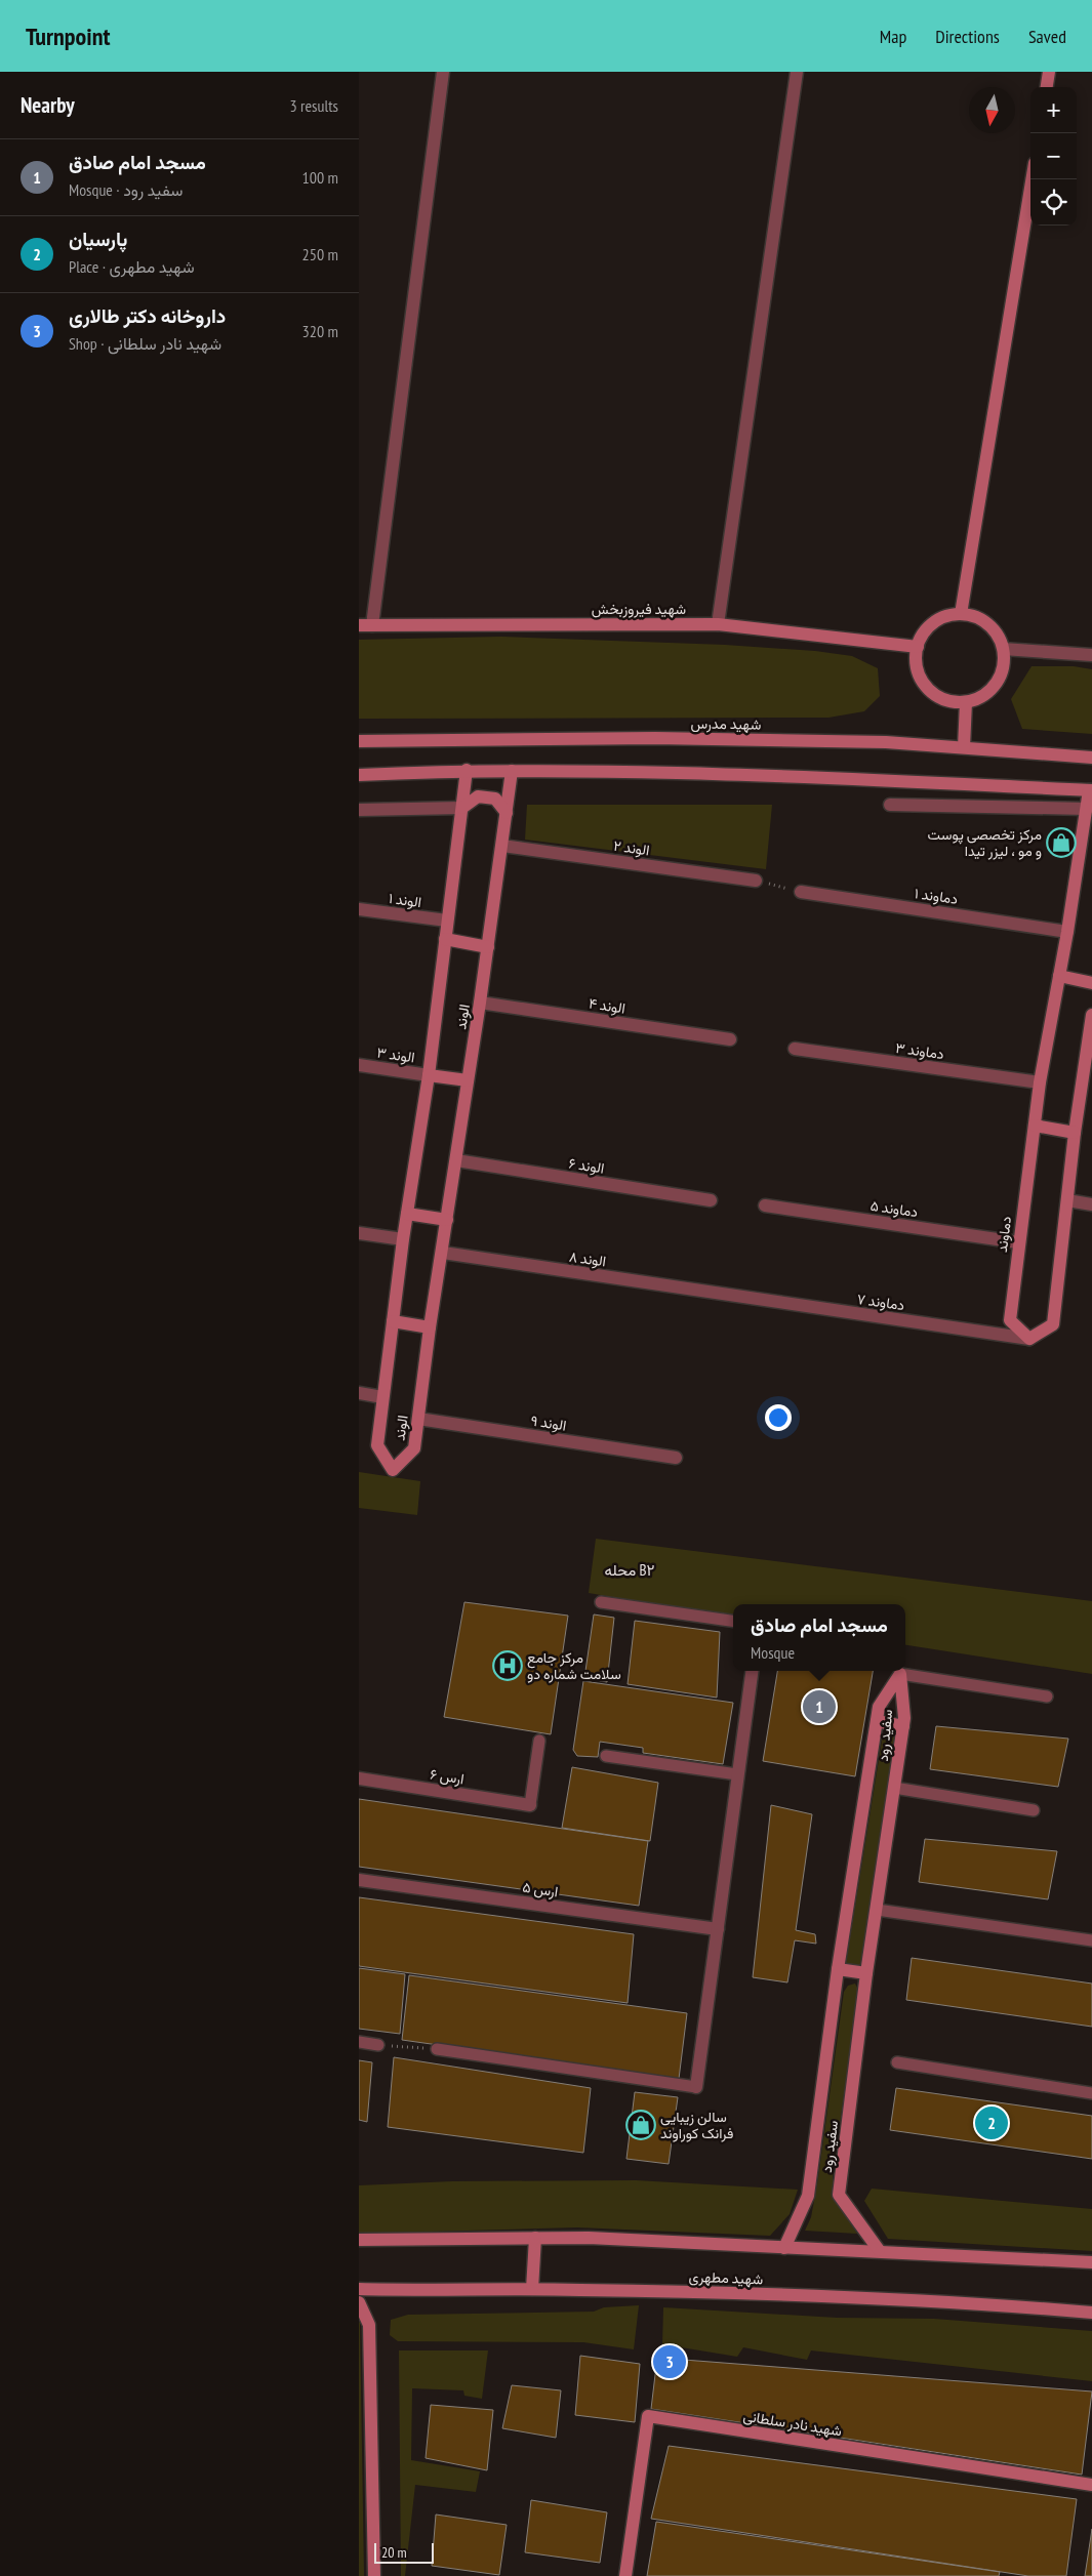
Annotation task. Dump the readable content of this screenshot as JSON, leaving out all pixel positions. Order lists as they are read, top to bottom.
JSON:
{
  "streets": {
    "street": [
      "شهید فیروزبخش",
      "شهید مدرس",
      "الوند ۲",
      "دماوند ۱",
      "الوند ۱",
      "الوند ۴",
      "الوند",
      "دماوند ۳",
      "الوند ۳",
      "الوند ۶",
      "دماوند ۵",
      "دماوند",
      "الوند ۸",
      "دماوند ۷",
      "الوند ۹",
      "سفید رود",
      "ارس ۶",
      "ارس ۵",
      "شهید مطهری",
      "شهید نادر سلطانی"
    ]
  },
  "crossings": [
    ["الوند ۲", "الوند"],
    ["دماوند ۱", "دماوند"],
    ["الوند ۱", "الوند"],
    ["الوند ۴", "الوند"],
    ["الوند", "الوند ۳"],
    ["الوند", "الوند ۶"],
    ["الوند", "الوند ۸"],
    ["الوند", "الوند ۹"],
    ["دماوند ۳", "دماوند"],
    ["دماوند ۵", "دماوند"],
    ["دماوند", "دماوند ۷"],
    ["الوند ۸", "دماوند ۷"]
  ],
  "districts": ["محله B۲"],
  "places": {
    "shop": ["مرکز تخصصی پوست و مو ، لیزر تیدا", "سالن زیبایی فرانک کوراوند"],
    "hospital": ["مرکز جامع سلامت شماره دو"]
  },
  "scale_bar": "20 m",
  "north": "bottom",
  "page": {
    "header": "Turnpoint",
    "nav": ["Map", "Directions", "Saved"],
    "heading": ["Nearby", "3 results"],
    "map_buttons": ["+", "−"],
    "list": [
      {
        "mark": "1",
        "name": "مسجد امام صادق",
        "note": "Mosque · سفید رود",
        "value": "100 m"
      },
      {
        "mark": "2",
        "name": "پارسیان",
        "note": "Place · شهید مطهری",
        "value": "250 m"
      },
      {
        "mark": "3",
        "name": "داروخانه دکتر طالاری",
        "note": "Shop · شهید نادر سلطانی",
        "value": "320 m"
      }
    ],
    "popup": ["مسجد امام صادق", "Mosque"],
    "pins": ["1", "2", "3"],
    "scale": "20 m"
  }
}
